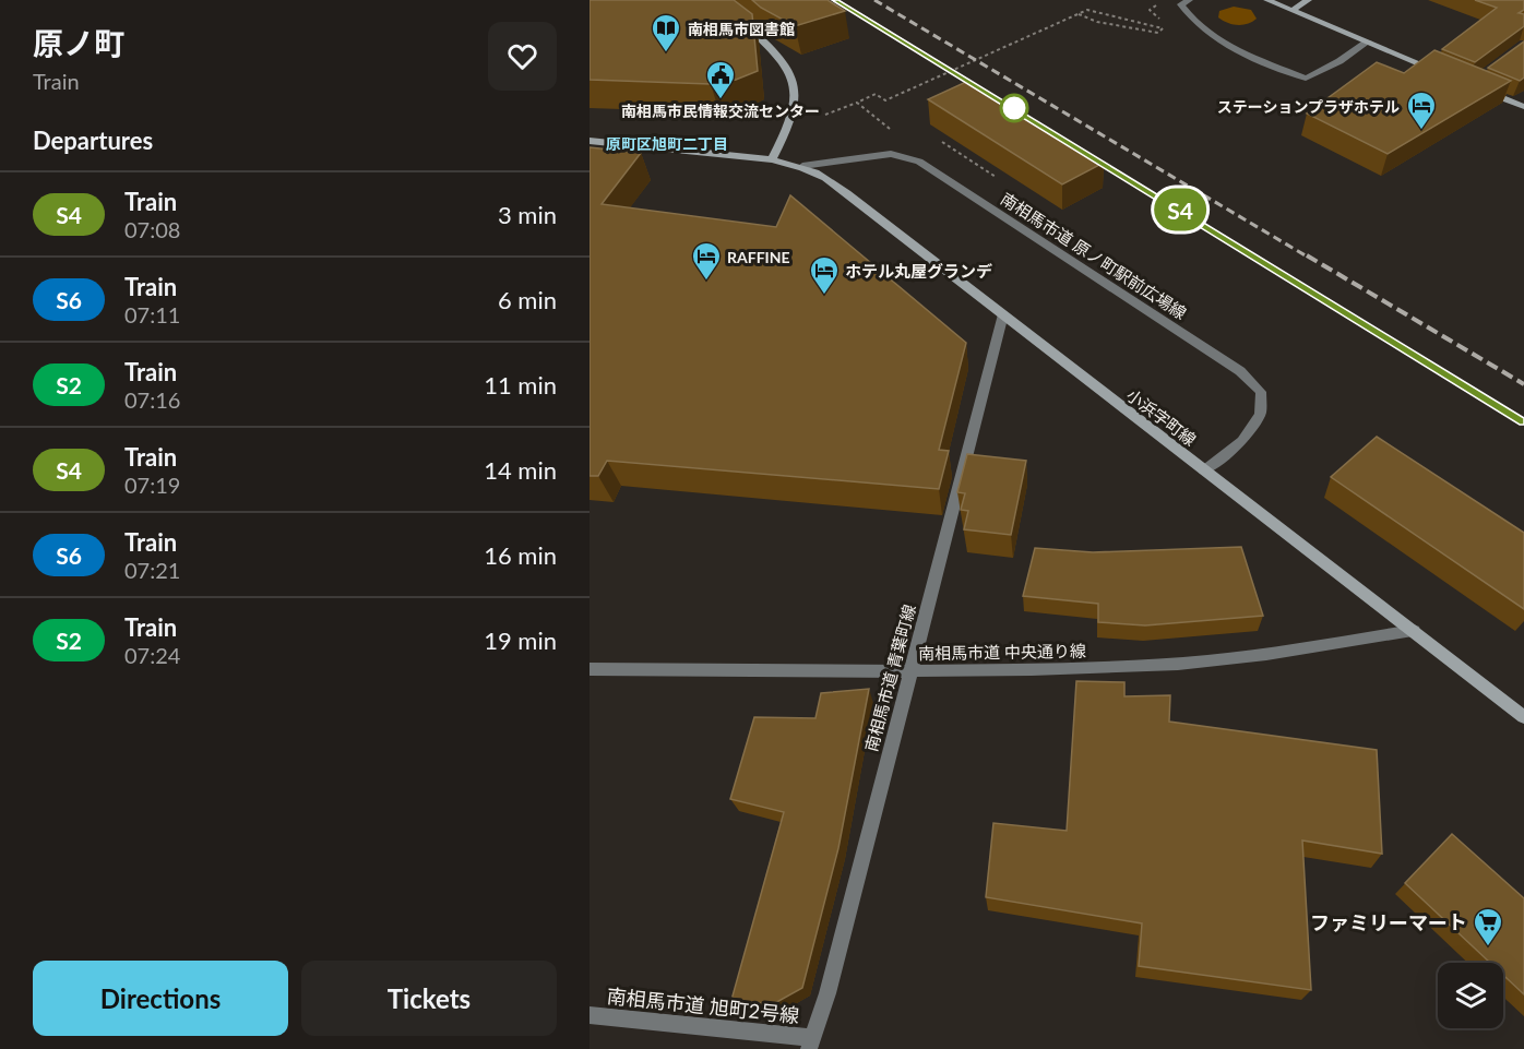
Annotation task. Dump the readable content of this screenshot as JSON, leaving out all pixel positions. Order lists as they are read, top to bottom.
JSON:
{
  "streets": {
    "main road": ["小浜字町線"],
    "street": [
      "南相馬市道 原ノ町駅前広場線",
      "南相馬市道 中央通り線",
      "南相馬市道 青葉町線",
      "南相馬市道 旭町2号線"
    ]
  },
  "crossings": [
    ["南相馬市道 原ノ町駅前広場線", "小浜字町線"],
    ["小浜字町線", "南相馬市道 中央通り線"],
    ["小浜字町線", "南相馬市道 青葉町線"],
    ["南相馬市道 中央通り線", "南相馬市道 青葉町線"],
    ["南相馬市道 青葉町線", "南相馬市道 旭町2号線"]
  ],
  "districts": ["原町区旭町二丁目"],
  "places": {
    "library": ["南相馬市図書館"],
    "public building": ["南相馬市民情報交流センター"],
    "hotel": ["ステーションプラザホテル", "RAFFINE", "ホテル丸屋グランデ"],
    "supermarket": ["ファミリーマート"]
  },
  "page": {
    "heading": [
      ["原ノ町", "Train"],
      "Departures"
    ],
    "on_map": "S4",
    "list": [
      {
        "mark": "S4",
        "name": "Train",
        "note": "07:08",
        "value": "3 min"
      },
      {
        "mark": "S6",
        "name": "Train",
        "note": "07:11",
        "value": "6 min"
      },
      {
        "mark": "S2",
        "name": "Train",
        "note": "07:16",
        "value": "11 min"
      },
      {
        "mark": "S4",
        "name": "Train",
        "note": "07:19",
        "value": "14 min"
      },
      {
        "mark": "S6",
        "name": "Train",
        "note": "07:21",
        "value": "16 min"
      },
      {
        "mark": "S2",
        "name": "Train",
        "note": "07:24",
        "value": "19 min"
      }
    ],
    "buttons": ["Directions", "Tickets"]
  }
}
